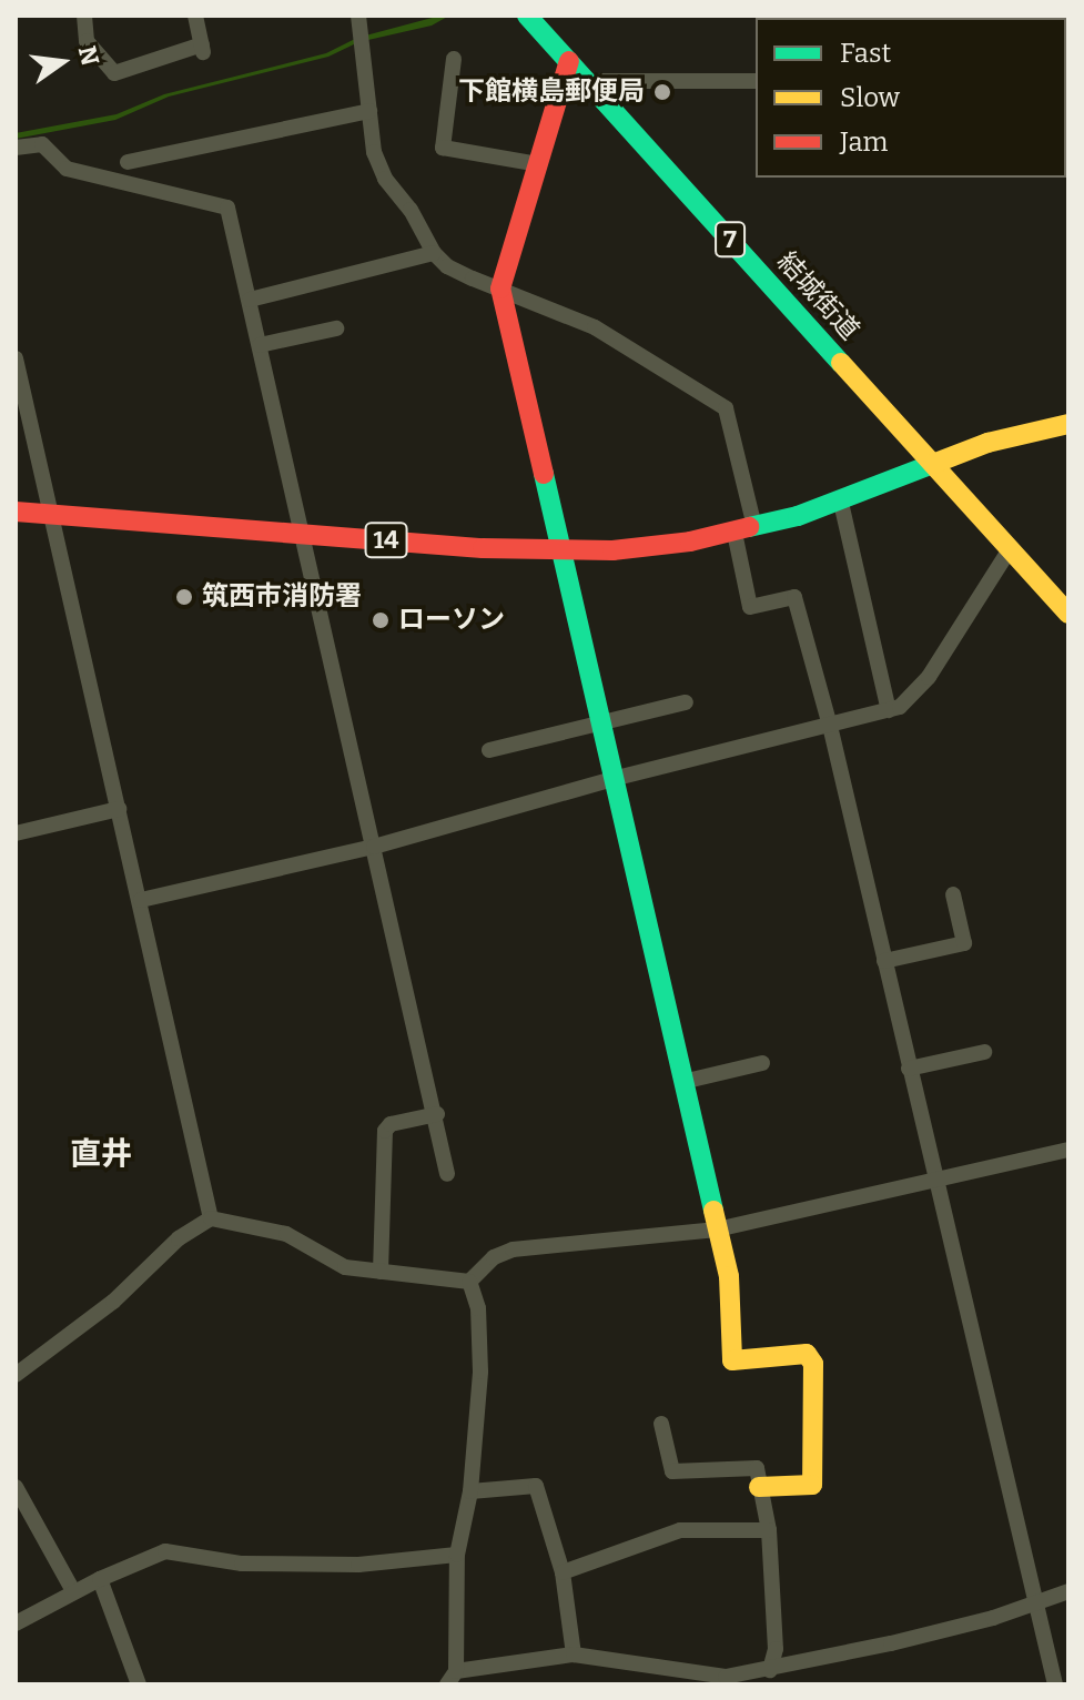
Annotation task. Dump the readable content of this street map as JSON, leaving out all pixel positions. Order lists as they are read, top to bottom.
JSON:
{
  "streets": {
    "main road": ["7", "結城街道", "14"]
  },
  "crossings": [
    ["結城街道", "14"]
  ],
  "districts": ["直井"],
  "places": ["下館横島郵便局", "筑西市消防署", "ローソン"],
  "legend": ["Fast", "Slow", "Jam"],
  "north": "right"
}
